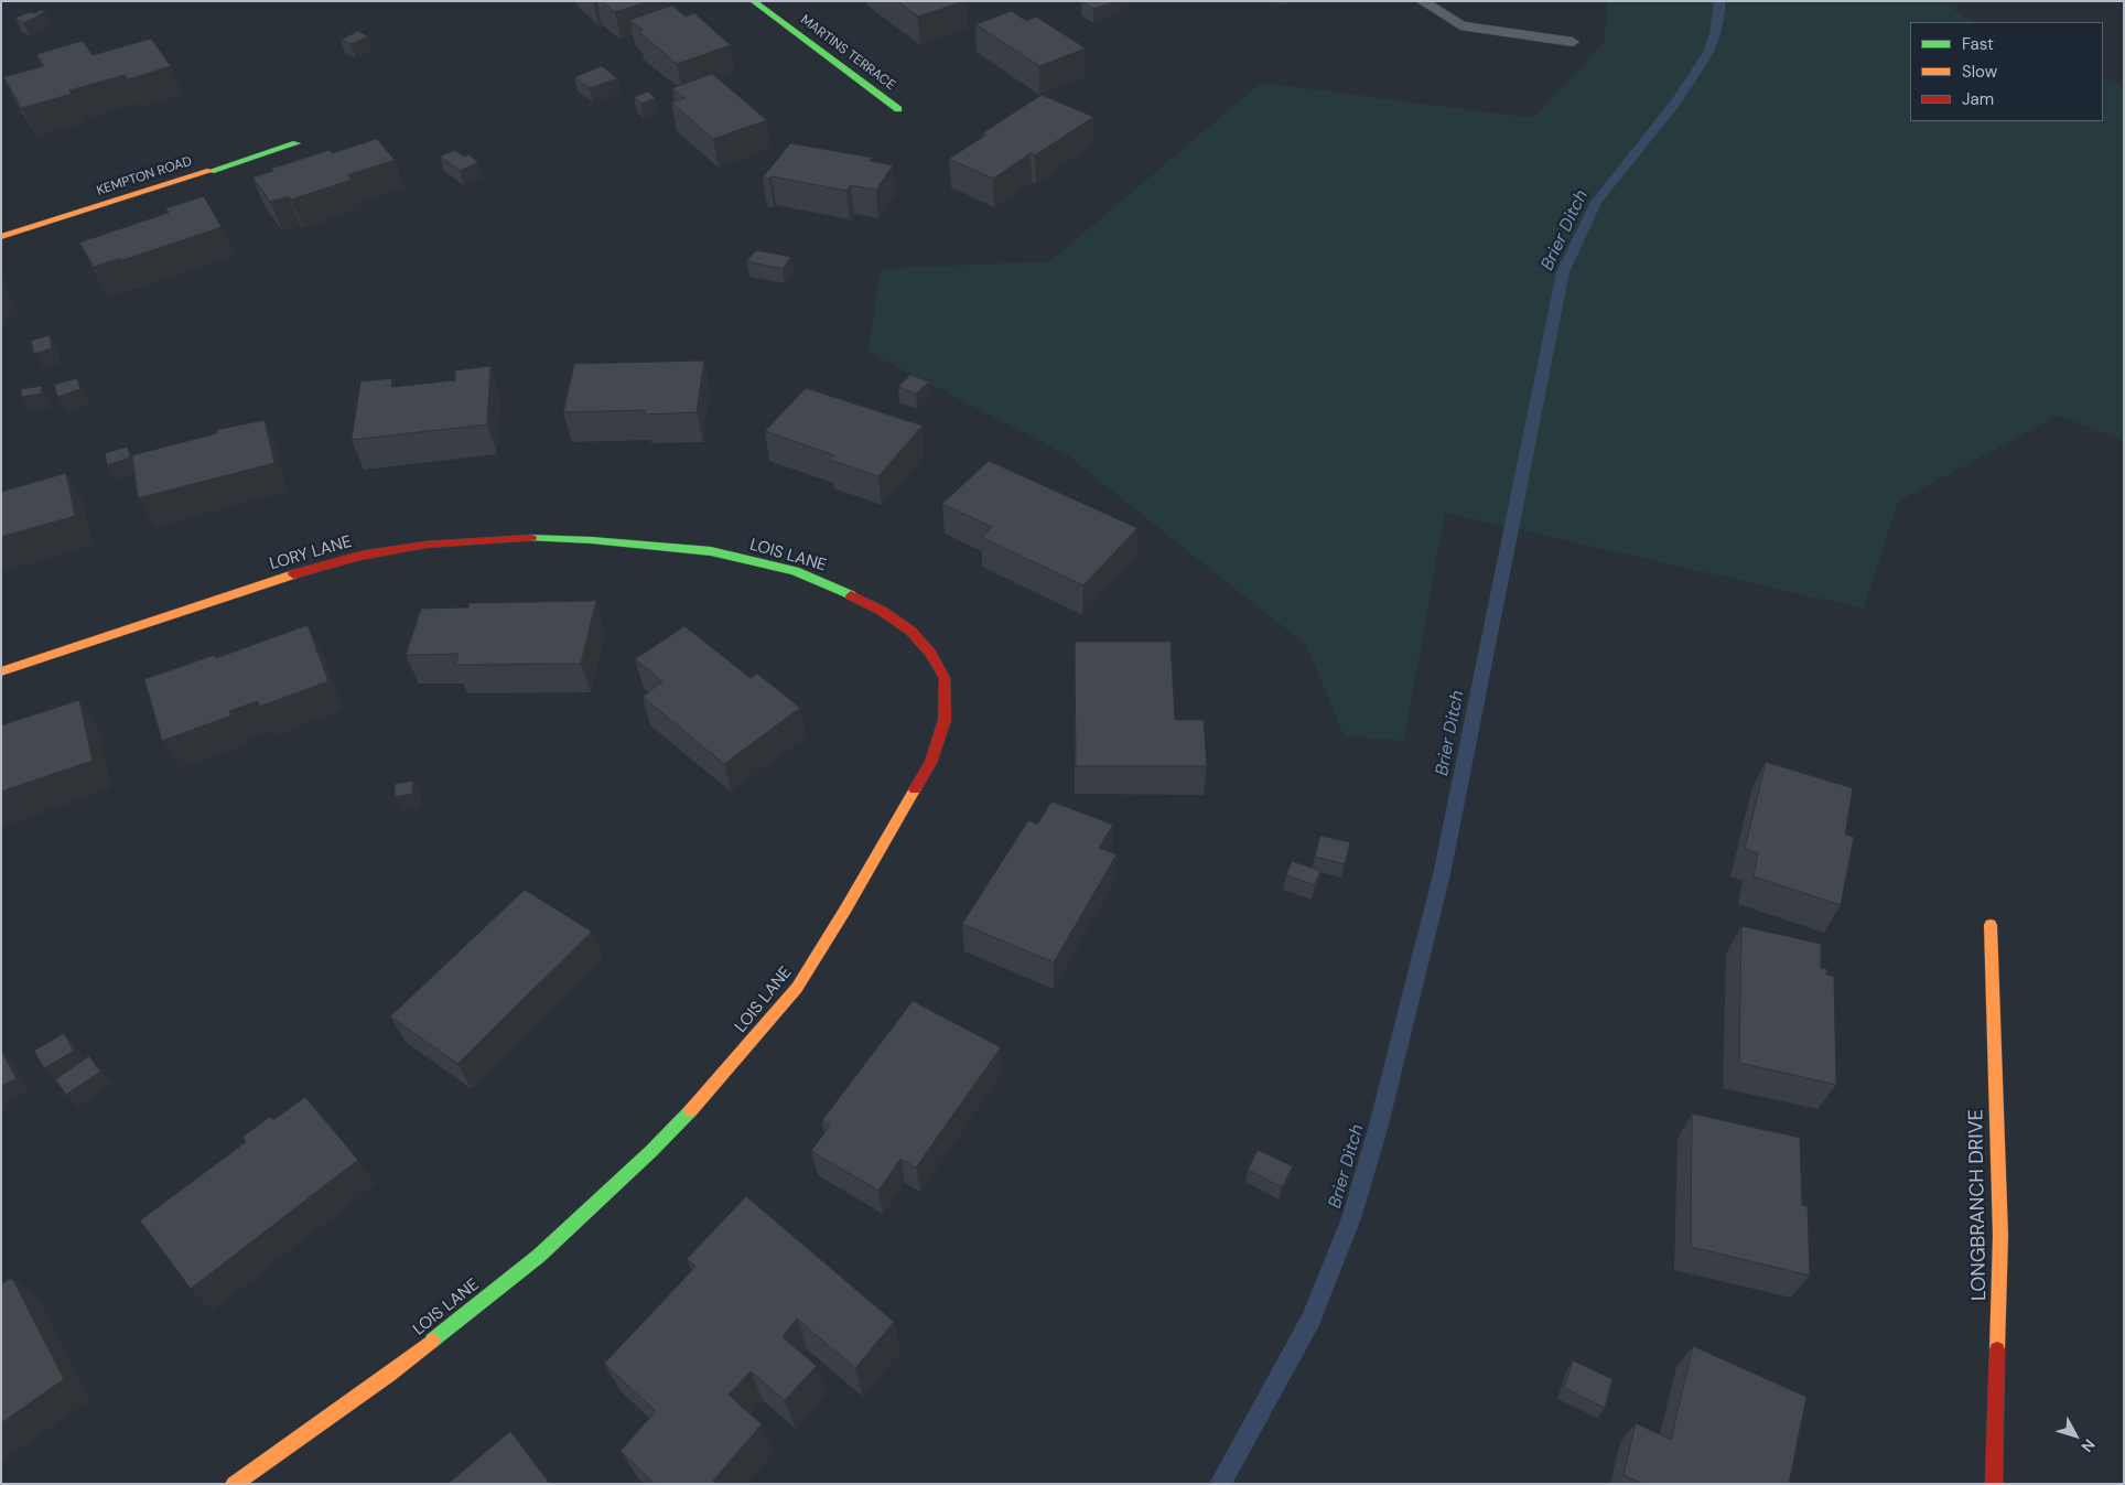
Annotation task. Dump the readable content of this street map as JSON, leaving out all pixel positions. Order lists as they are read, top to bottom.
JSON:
{
  "streets": {
    "street": [
      "MARTINS TERRACE",
      "KEMPTON ROAD",
      "LORY LANE",
      "LOIS LANE",
      "LONGBRANCH DRIVE"
    ]
  },
  "crossings": [
    ["LORY LANE", "LOIS LANE"]
  ],
  "water": ["Brier Ditch"],
  "legend": ["Fast", "Slow", "Jam"],
  "north": "bottom right"
}
